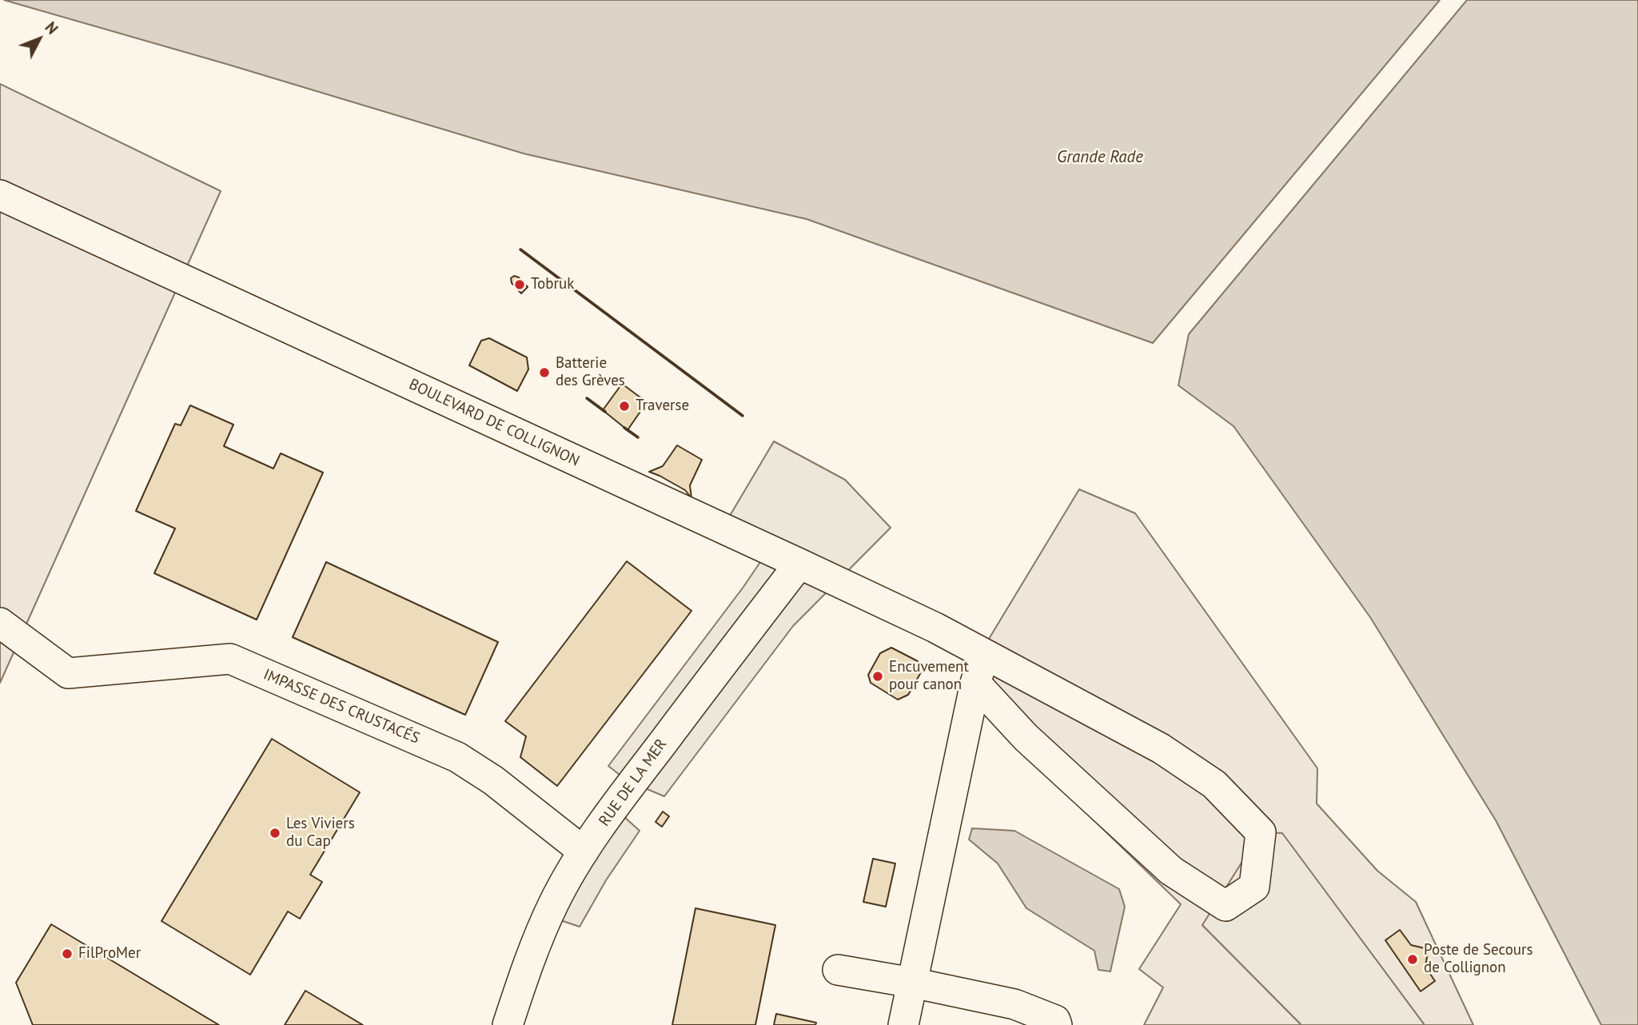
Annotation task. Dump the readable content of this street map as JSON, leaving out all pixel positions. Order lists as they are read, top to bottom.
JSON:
{
  "streets": {
    "street": ["BOULEVARD DE COLLIGNON", "IMPASSE DES CRUSTACÉS", "RUE DE LA MER"]
  },
  "crossings": [
    ["BOULEVARD DE COLLIGNON", "RUE DE LA MER"],
    ["IMPASSE DES CRUSTACÉS", "RUE DE LA MER"]
  ],
  "water": ["Grande Rade"],
  "places": [
    "Tobruk",
    "Batterie des Grèves",
    "Traverse",
    "Encuvement pour canon",
    "Les Viviers du Cap",
    "FilProMer",
    "Poste de Secours de Collignon"
  ],
  "north": "top right"
}
